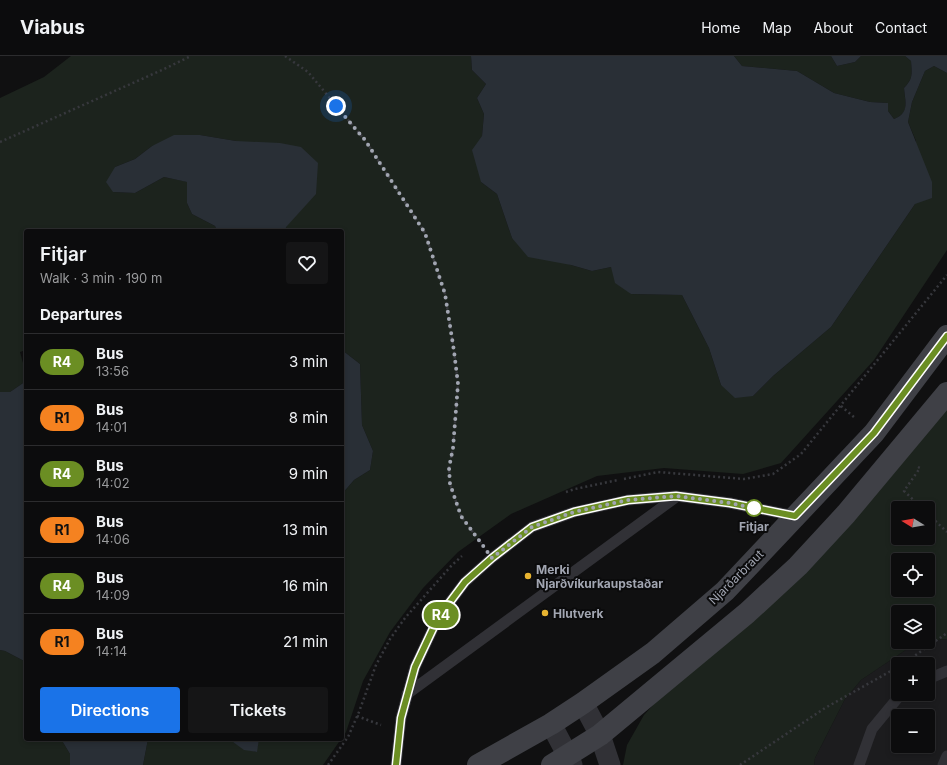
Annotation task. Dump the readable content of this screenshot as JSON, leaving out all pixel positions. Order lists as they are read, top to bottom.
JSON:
{
  "streets": {
    "main road": ["Njarðarbraut"]
  },
  "places": ["Fitjar", "Merki Njarðvíkurkaupstaðar", "Hlutverk"],
  "lines": ["bus line R4"],
  "north": "left",
  "page": {
    "header": "Viabus",
    "nav": [
      "Home",
      "Map",
      "About",
      "Contact"
    ],
    "on_map": "R4",
    "heading": [
      ["Fitjar", "Walk · 3 min · 190 m"],
      "Departures"
    ],
    "list": [
      {
        "mark": "R4",
        "name": "Bus",
        "note": "13:56",
        "value": "3 min"
      },
      {
        "mark": "R1",
        "name": "Bus",
        "note": "14:01",
        "value": "8 min"
      },
      {
        "mark": "R4",
        "name": "Bus",
        "note": "14:02",
        "value": "9 min"
      },
      {
        "mark": "R1",
        "name": "Bus",
        "note": "14:06",
        "value": "13 min"
      },
      {
        "mark": "R4",
        "name": "Bus",
        "note": "14:09",
        "value": "16 min"
      },
      {
        "mark": "R1",
        "name": "Bus",
        "note": "14:14",
        "value": "21 min"
      }
    ],
    "map_buttons": ["+", "−"],
    "buttons": ["Directions", "Tickets"]
  }
}
